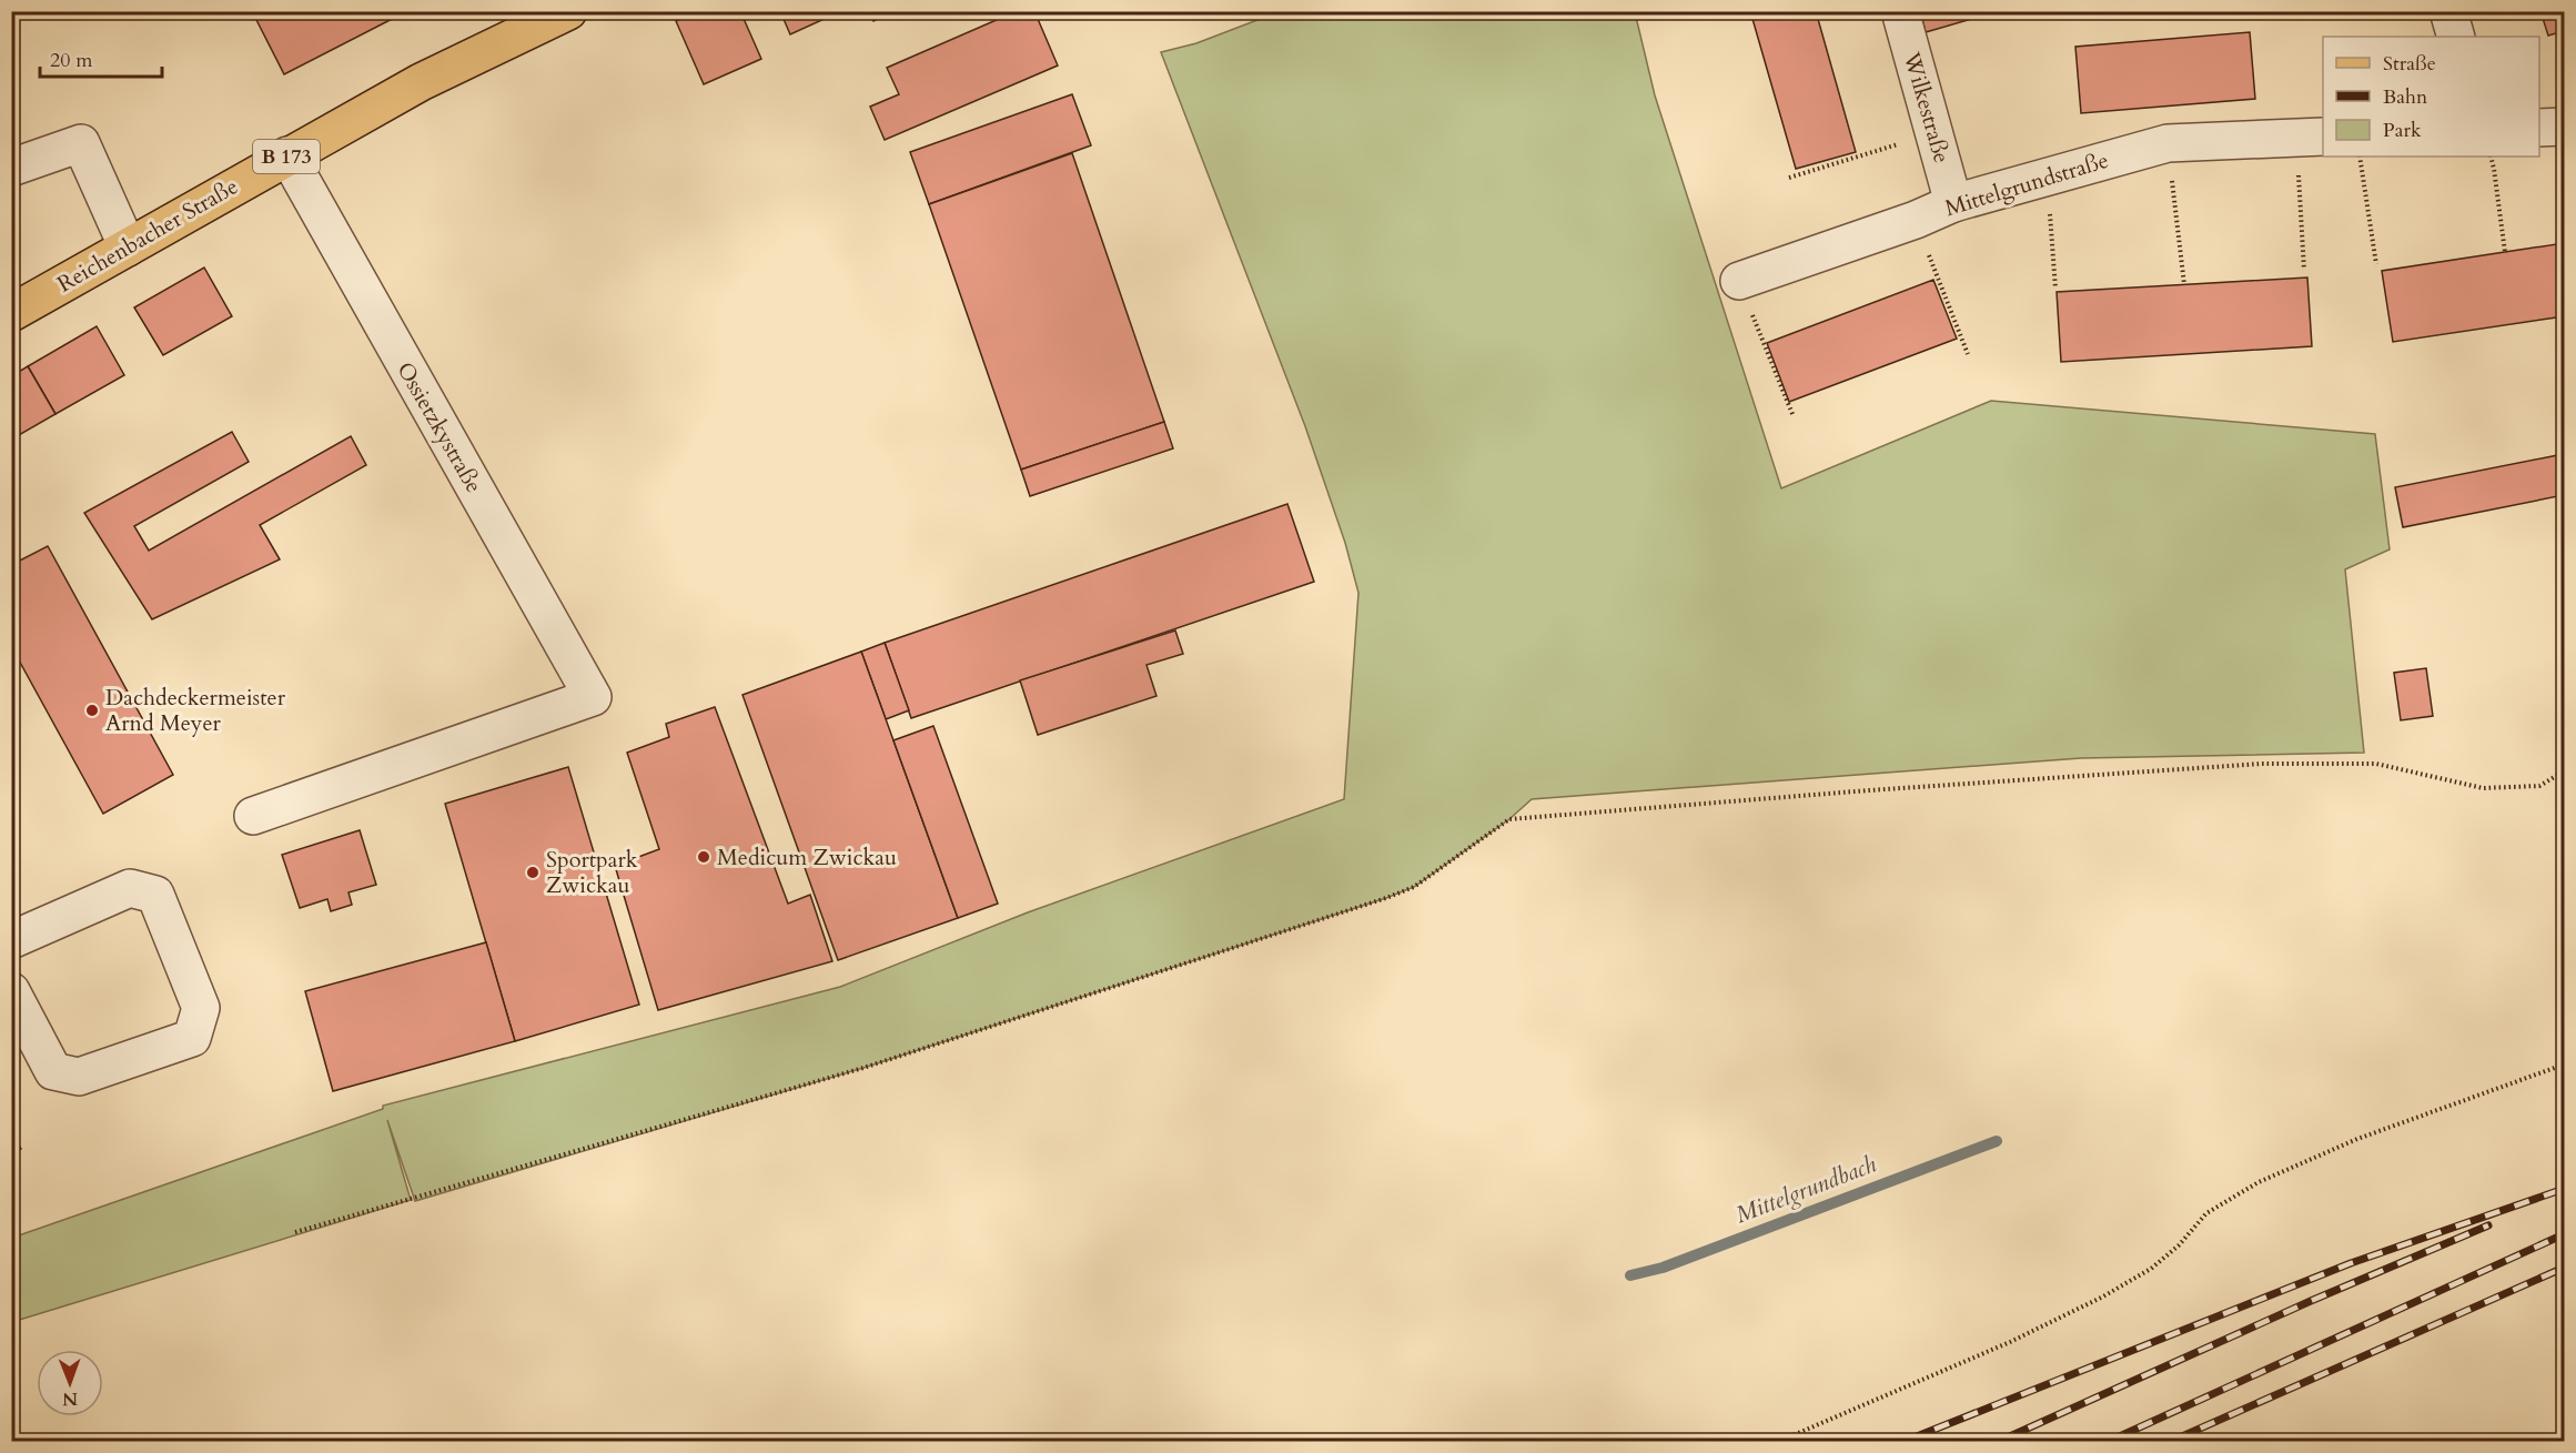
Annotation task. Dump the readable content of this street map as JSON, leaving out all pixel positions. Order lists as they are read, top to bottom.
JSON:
{
  "streets": {
    "main road": ["B 173", "Reichenbacher Straße"],
    "street": ["Wilkestraße", "Mittelgrundstraße", "Ossietzkystraße"]
  },
  "crossings": [
    ["Wilkestraße", "Mittelgrundstraße"],
    ["Reichenbacher Straße", "Ossietzkystraße"]
  ],
  "water": ["Mittelgrundbach"],
  "places": ["Dachdeckermeister Arnd Meyer", "Medicum Zwickau", "Sportpark Zwickau"],
  "legend": ["Straße", "Bahn", "Park"],
  "scale_bar": "20 m",
  "north": "bottom"
}
